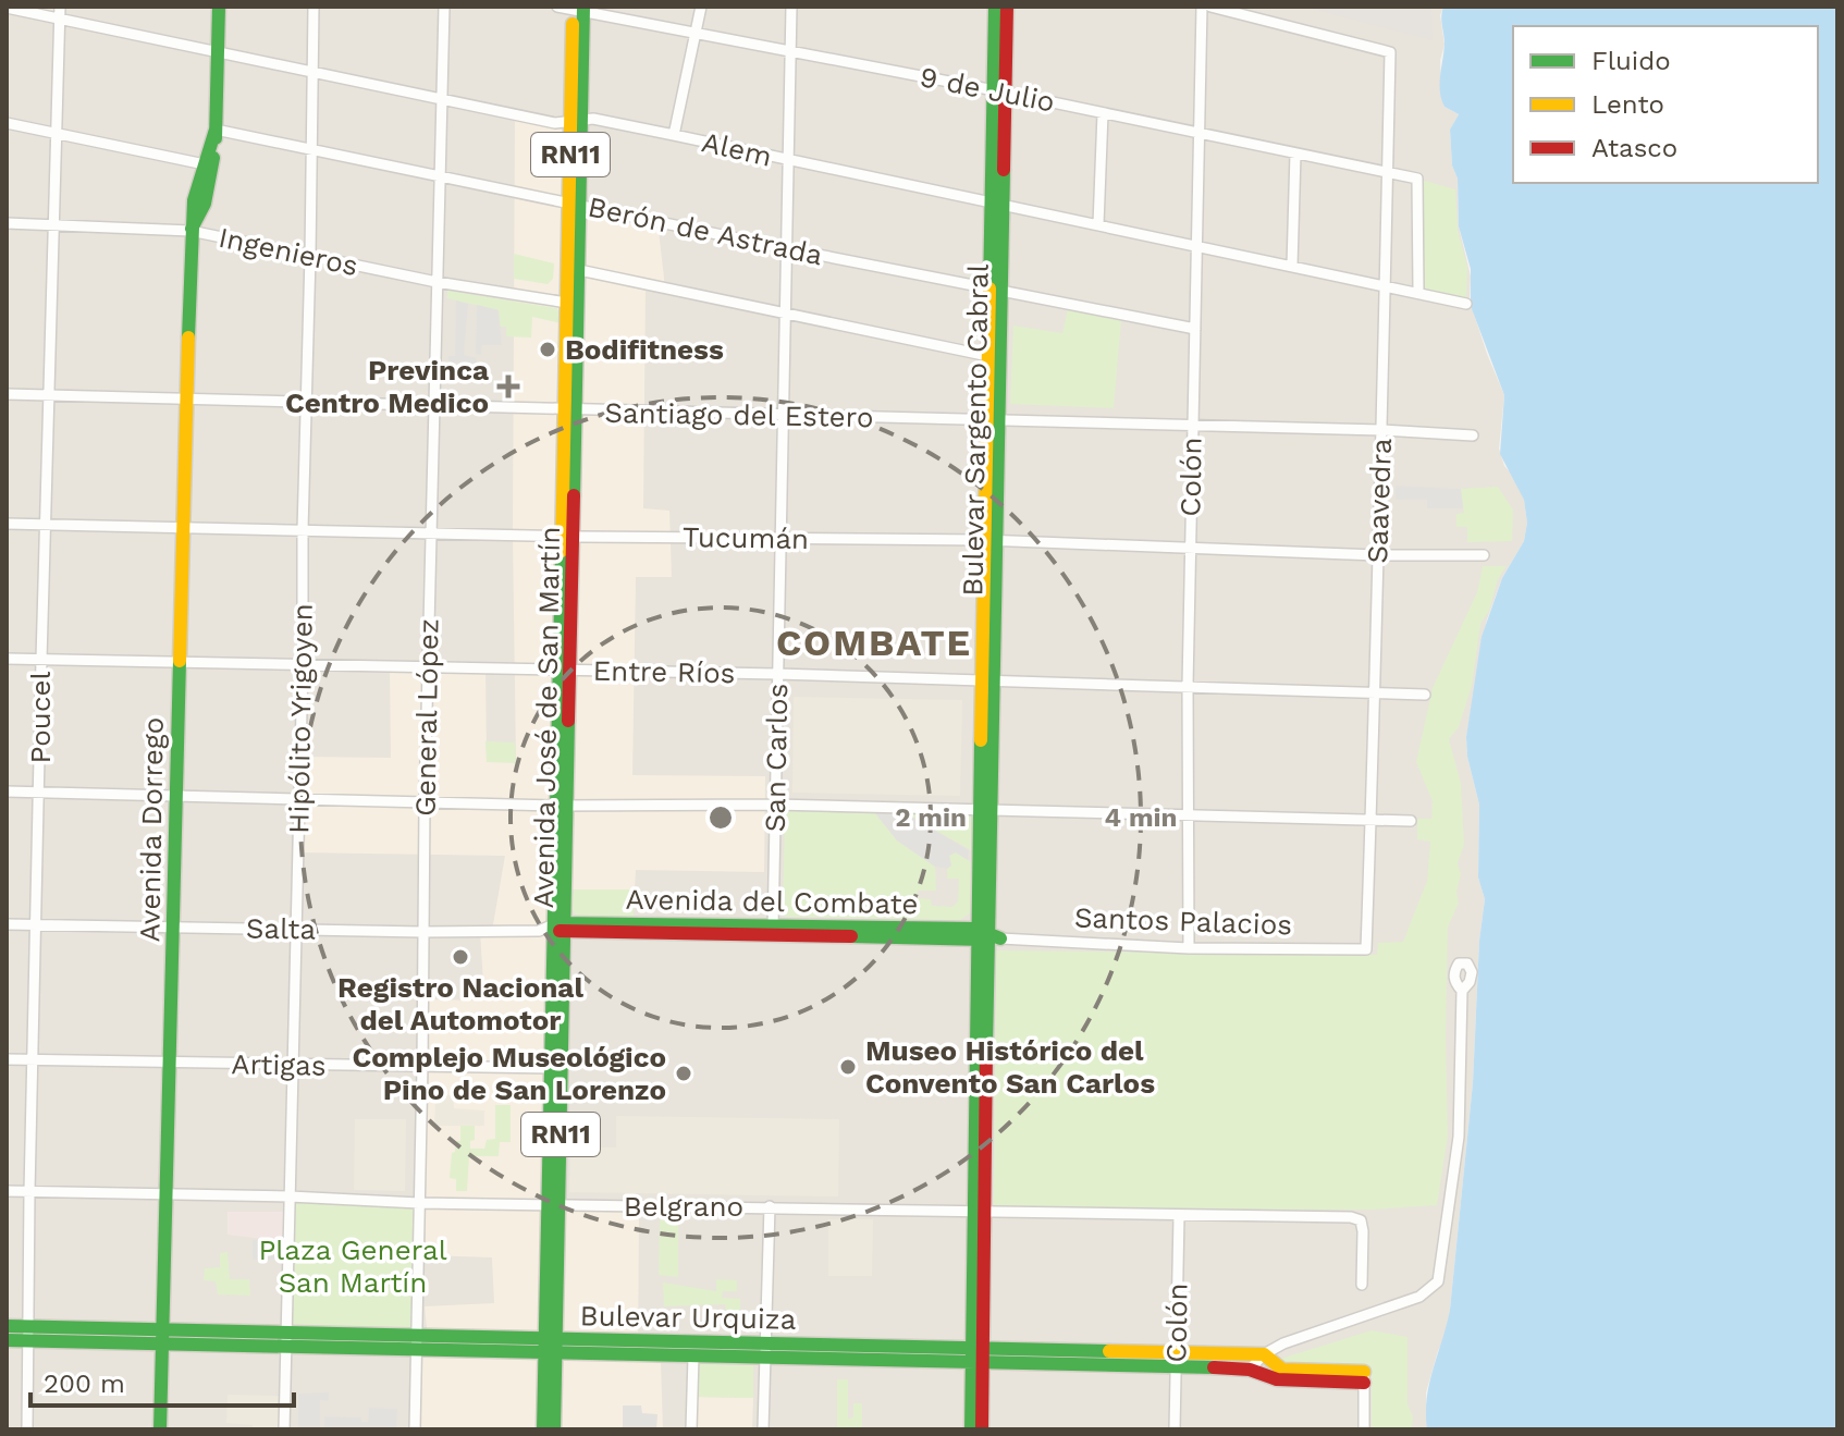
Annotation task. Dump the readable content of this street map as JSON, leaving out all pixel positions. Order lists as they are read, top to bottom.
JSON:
{
  "streets": {
    "main road": [
      "RN11",
      "Bulevar Sargento Cabral",
      "Avenida José de San Martín",
      "Avenida Dorrego",
      "Avenida del Combate",
      "Bulevar Urquiza"
    ],
    "street": [
      "9 de Julio",
      "Alem",
      "Berón de Astrada",
      "Ingenieros",
      "Santiago del Estero",
      "Colón",
      "Saavedra",
      "Tucumán",
      "Entre Ríos",
      "Poucel",
      "General López",
      "Hipólito Yrigoyen",
      "San Carlos",
      "Santos Palacios",
      "Salta",
      "Artigas",
      "Belgrano"
    ]
  },
  "crossings": [
    ["9 de Julio", "Alem"],
    ["9 de Julio", "Bulevar Sargento Cabral"],
    ["9 de Julio", "Colón"],
    ["9 de Julio", "Saavedra"],
    ["9 de Julio", "Avenida José de San Martín"],
    ["9 de Julio", "San Carlos"],
    ["Alem", "Bulevar Sargento Cabral"],
    ["Alem", "Colón"],
    ["Alem", "Saavedra"],
    ["Alem", "Poucel"],
    ["Alem", "General López"],
    ["Alem", "Avenida José de San Martín"],
    ["Alem", "Hipólito Yrigoyen"],
    ["Alem", "San Carlos"],
    ["Alem", "Avenida Dorrego"],
    ["Berón de Astrada", "Bulevar Sargento Cabral"],
    ["Berón de Astrada", "Colón"],
    ["Berón de Astrada", "General López"],
    ["Berón de Astrada", "Avenida José de San Martín"],
    ["Berón de Astrada", "Hipólito Yrigoyen"],
    ["Berón de Astrada", "San Carlos"],
    ["Berón de Astrada", "Avenida Dorrego"],
    ["Ingenieros", "Poucel"],
    ["Ingenieros", "General López"],
    ["Ingenieros", "Avenida José de San Martín"],
    ["Ingenieros", "Hipólito Yrigoyen"],
    ["Ingenieros", "Avenida Dorrego"],
    ["Santiago del Estero", "Bulevar Sargento Cabral"],
    ["Santiago del Estero", "Colón"],
    ["Santiago del Estero", "Saavedra"],
    ["Santiago del Estero", "Poucel"],
    ["Santiago del Estero", "General López"],
    ["Santiago del Estero", "Avenida José de San Martín"],
    ["Santiago del Estero", "Hipólito Yrigoyen"],
    ["Santiago del Estero", "San Carlos"],
    ["Santiago del Estero", "Avenida Dorrego"],
    ["Bulevar Sargento Cabral", "Tucumán"],
    ["Bulevar Sargento Cabral", "Entre Ríos"],
    ["Bulevar Sargento Cabral", "Avenida del Combate"],
    ["Bulevar Sargento Cabral", "Santos Palacios"],
    ["Bulevar Sargento Cabral", "Belgrano"],
    ["Bulevar Sargento Cabral", "Bulevar Urquiza"],
    ["Colón", "Tucumán"],
    ["Colón", "Entre Ríos"],
    ["Colón", "Santos Palacios"],
    ["Colón", "Belgrano"],
    ["Colón", "Bulevar Urquiza"],
    ["Saavedra", "Tucumán"],
    ["Saavedra", "Entre Ríos"],
    ["Saavedra", "Santos Palacios"],
    ["Tucumán", "Poucel"],
    ["Tucumán", "General López"],
    ["Tucumán", "Avenida José de San Martín"],
    ["Tucumán", "Hipólito Yrigoyen"],
    ["Tucumán", "San Carlos"],
    ["Tucumán", "Avenida Dorrego"],
    ["Entre Ríos", "Poucel"],
    ["Entre Ríos", "General López"],
    ["Entre Ríos", "Avenida José de San Martín"],
    ["Entre Ríos", "Hipólito Yrigoyen"],
    ["Entre Ríos", "San Carlos"],
    ["Entre Ríos", "Avenida Dorrego"],
    ["Poucel", "Salta"],
    ["Poucel", "Artigas"],
    ["Poucel", "Belgrano"],
    ["Poucel", "Bulevar Urquiza"],
    ["General López", "Salta"],
    ["General López", "Artigas"],
    ["General López", "Belgrano"],
    ["General López", "Bulevar Urquiza"],
    ["Avenida José de San Martín", "Avenida del Combate"],
    ["Avenida José de San Martín", "Salta"],
    ["Avenida José de San Martín", "Artigas"],
    ["Avenida José de San Martín", "Belgrano"],
    ["Avenida José de San Martín", "Bulevar Urquiza"],
    ["Hipólito Yrigoyen", "Salta"],
    ["Hipólito Yrigoyen", "Artigas"],
    ["Hipólito Yrigoyen", "Belgrano"],
    ["Hipólito Yrigoyen", "Bulevar Urquiza"],
    ["San Carlos", "Avenida del Combate"],
    ["Avenida Dorrego", "Salta"],
    ["Avenida Dorrego", "Artigas"],
    ["Avenida Dorrego", "Belgrano"],
    ["Avenida Dorrego", "Bulevar Urquiza"],
    ["Avenida del Combate", "Santos Palacios"],
    ["Avenida del Combate", "Salta"]
  ],
  "districts": ["COMBATE"],
  "parks": ["Plaza General San Martín"],
  "places": {
    "other": [
      "Bodifitness",
      "Registro Nacional del Automotor",
      "Museo Histórico del Convento San Carlos",
      "Complejo Museológico Pino de San Lorenzo"
    ],
    "health": ["Previnca Centro Medico"]
  },
  "legend": ["Fluido", "Lento", "Atasco"],
  "scale_bar": "200 m",
  "rings": ["2 min", "4 min"]
}
